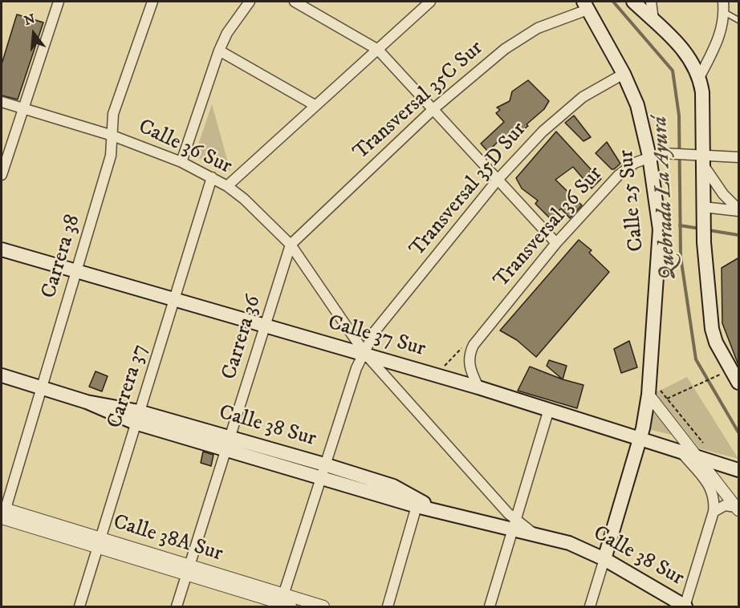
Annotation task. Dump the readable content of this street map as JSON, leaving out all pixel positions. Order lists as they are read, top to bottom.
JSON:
{
  "streets": {
    "main road": ["Calle 25 Sur", "Calle 37 Sur", "Calle 38 Sur"],
    "street": [
      "Transversal 35C Sur",
      "Calle 36 Sur",
      "Transversal 35D Sur",
      "Transversal 36 Sur",
      "Carrera 38",
      "Carrera 36",
      "Carrera 37",
      "Calle 38A Sur"
    ]
  },
  "crossings": [
    ["Transversal 35C Sur", "Calle 36 Sur"],
    ["Transversal 35C Sur", "Calle 25 Sur"],
    ["Transversal 35C Sur", "Carrera 36"],
    ["Calle 36 Sur", "Transversal 35D Sur"],
    ["Calle 36 Sur", "Carrera 38"],
    ["Calle 36 Sur", "Calle 37 Sur"],
    ["Calle 36 Sur", "Carrera 36"],
    ["Calle 36 Sur", "Carrera 37"],
    ["Calle 36 Sur", "Calle 38 Sur"],
    ["Transversal 35D Sur", "Calle 25 Sur"],
    ["Transversal 35D Sur", "Calle 37 Sur"],
    ["Transversal 35D Sur", "Calle 38 Sur"],
    ["Transversal 35D Sur", "Calle 38A Sur"],
    ["Calle 25 Sur", "Transversal 36 Sur"],
    ["Calle 25 Sur", "Calle 37 Sur"],
    ["Calle 25 Sur", "Calle 38 Sur"],
    ["Transversal 36 Sur", "Calle 37 Sur"],
    ["Carrera 38", "Calle 37 Sur"],
    ["Carrera 38", "Calle 38 Sur"],
    ["Carrera 38", "Calle 38A Sur"],
    ["Calle 37 Sur", "Carrera 36"],
    ["Calle 37 Sur", "Carrera 37"],
    ["Carrera 36", "Calle 38 Sur"],
    ["Carrera 36", "Calle 38A Sur"],
    ["Carrera 37", "Calle 38 Sur"],
    ["Carrera 37", "Calle 38A Sur"]
  ],
  "water": ["Quebrada La Ayurá"],
  "north": "top"
}
